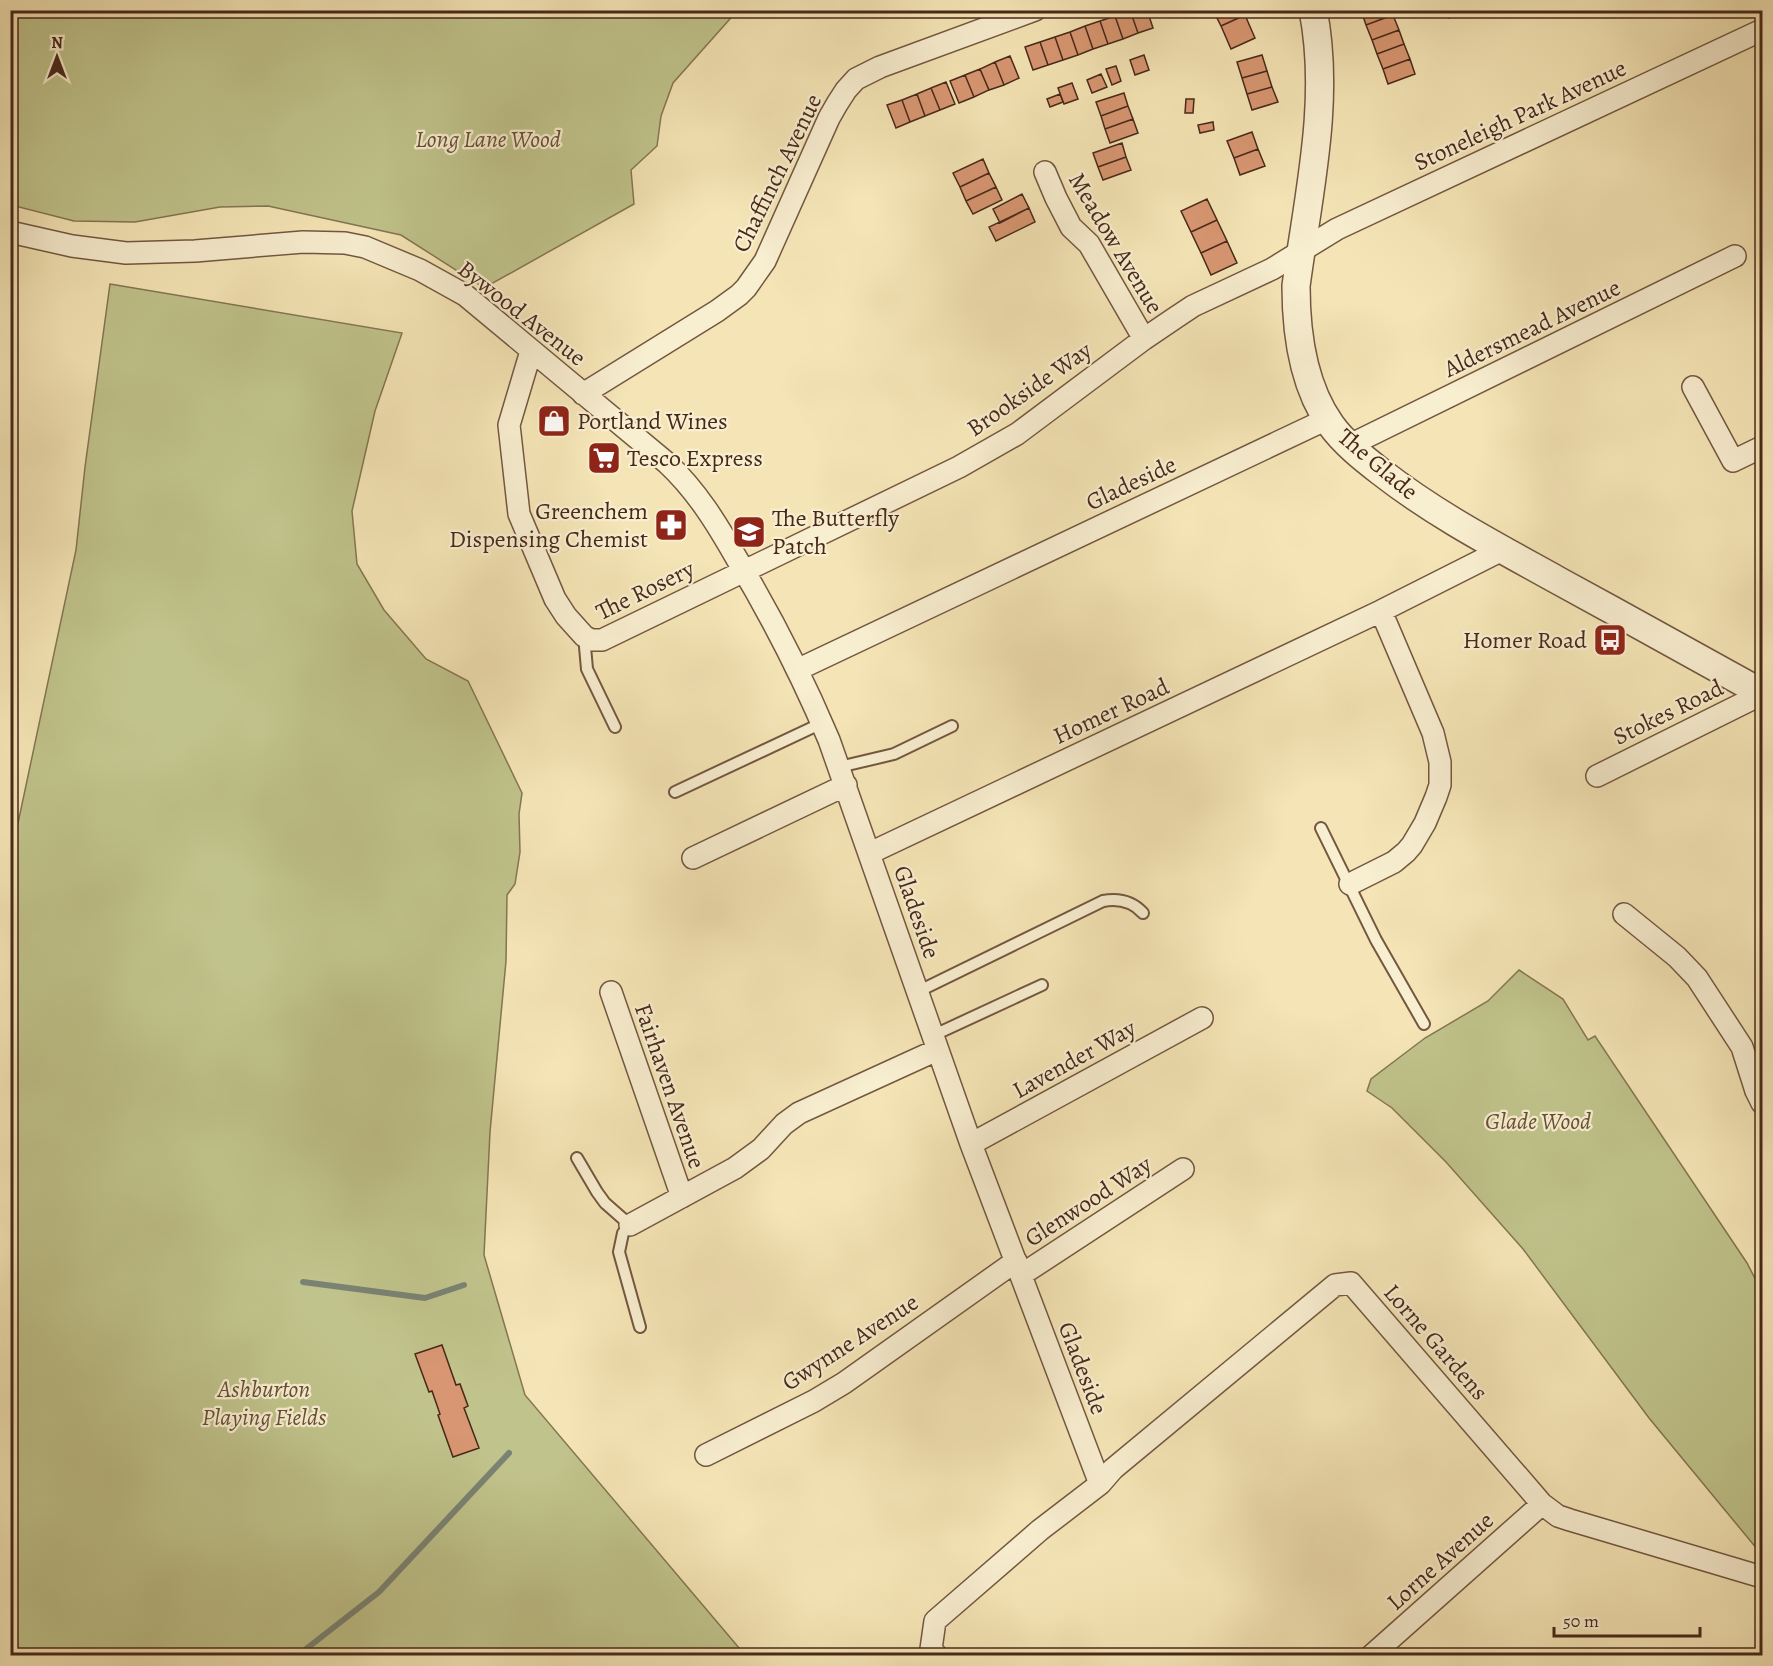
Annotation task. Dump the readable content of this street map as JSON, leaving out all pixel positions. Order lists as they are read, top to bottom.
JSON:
{
  "streets": {
    "street": [
      "Stoneleigh Park Avenue",
      "Chaffinch Avenue",
      "Meadow Avenue",
      "Bywood Avenue",
      "Aldersmead Avenue",
      "Brookside Way",
      "The Glade",
      "Gladeside",
      "The Rosery",
      "Homer Road",
      "Stokes Road",
      "Lavender Way",
      "Fairhaven Avenue",
      "Glenwood Way",
      "Gwynne Avenue",
      "Lorne Gardens",
      "Lorne Avenue"
    ]
  },
  "crossings": [
    ["Stoneleigh Park Avenue", "Brookside Way"],
    ["Stoneleigh Park Avenue", "The Glade"],
    ["Chaffinch Avenue", "Bywood Avenue"],
    ["Meadow Avenue", "Brookside Way"],
    ["Bywood Avenue", "Brookside Way"],
    ["Bywood Avenue", "Gladeside"],
    ["Bywood Avenue", "The Rosery"],
    ["Aldersmead Avenue", "The Glade"],
    ["Brookside Way", "The Glade"],
    ["Brookside Way", "The Rosery"],
    ["The Glade", "Gladeside"],
    ["The Glade", "Homer Road"],
    ["The Glade", "Stokes Road"],
    ["Gladeside", "Homer Road"],
    ["Gladeside", "Lavender Way"],
    ["Gladeside", "Fairhaven Avenue"],
    ["Gladeside", "Glenwood Way"],
    ["Gladeside", "Gwynne Avenue"],
    ["Gladeside", "Lorne Gardens"],
    ["Glenwood Way", "Gwynne Avenue"],
    ["Lorne Gardens", "Lorne Avenue"]
  ],
  "parks": ["Long Lane Wood", "Glade Wood", "Ashburton Playing Fields"],
  "places": {
    "shop": ["Portland Wines"],
    "supermarket": ["Tesco Express"],
    "pharmacy": ["Greenchem Dispensing Chemist"],
    "school or university": ["The Butterfly Patch"],
    "bus stop": ["Homer Road"]
  },
  "scale_bar": "50 m",
  "north": "top"
}
